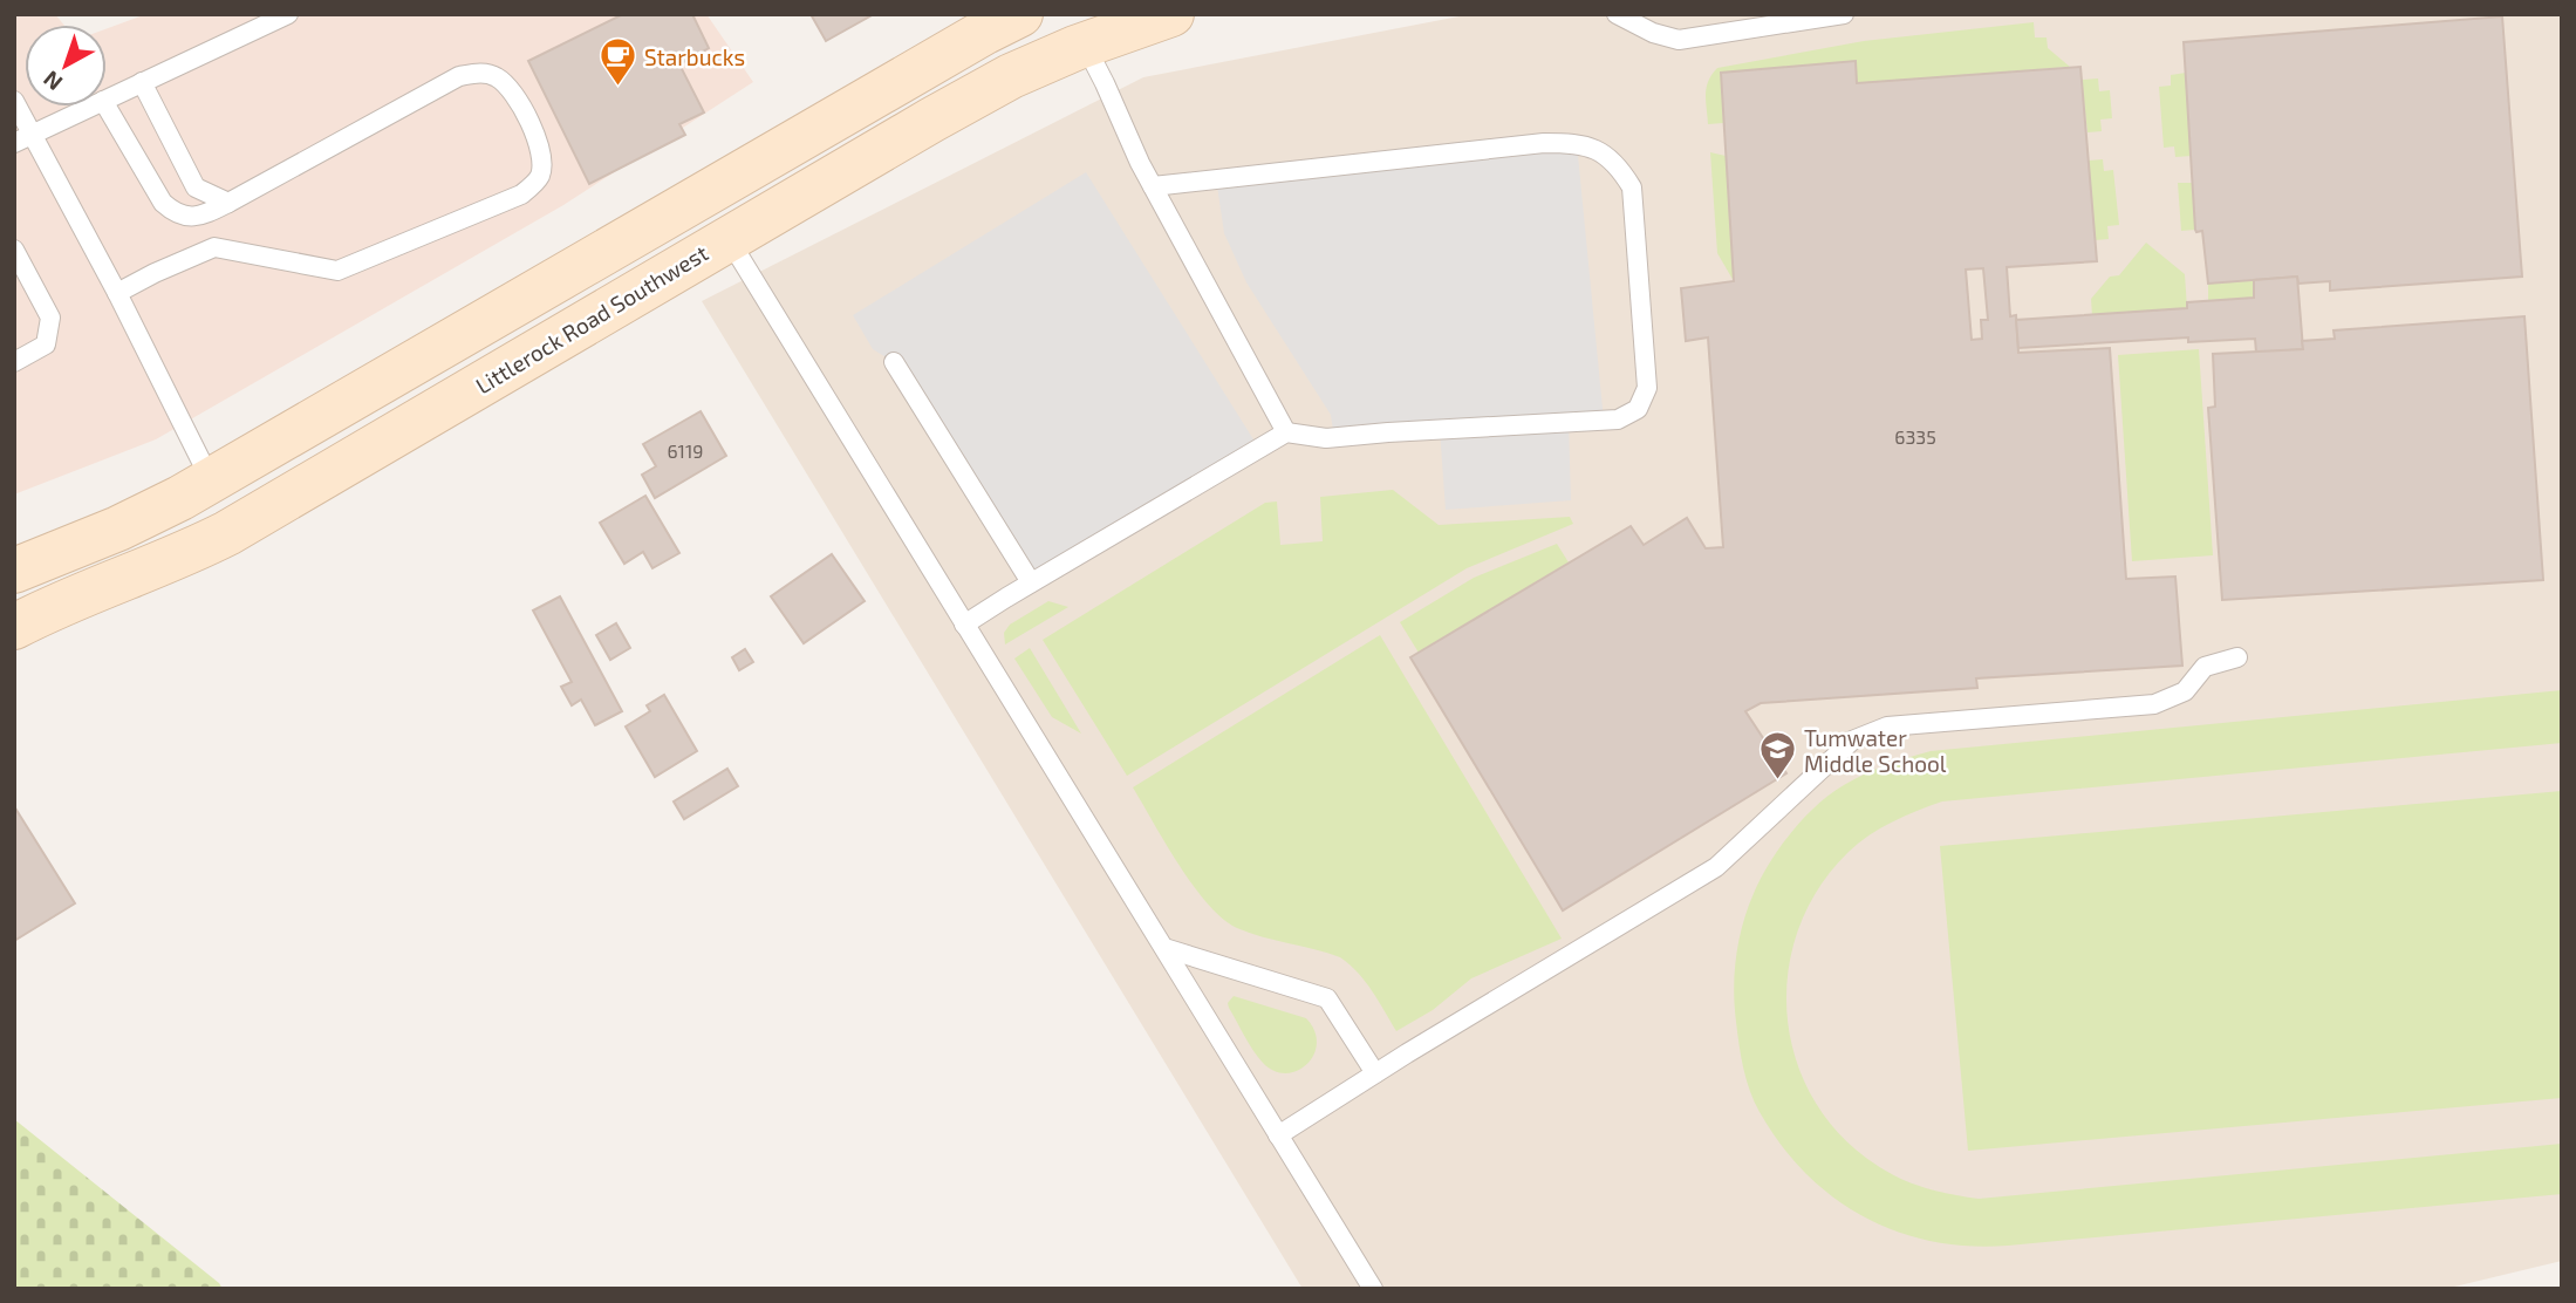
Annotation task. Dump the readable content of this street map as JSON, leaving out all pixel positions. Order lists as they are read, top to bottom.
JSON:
{
  "streets": {
    "main road": ["Littlerock Road Southwest"]
  },
  "places": {
    "cafe": ["Starbucks"],
    "school or university": ["Tumwater Middle School"]
  },
  "house_numbers": ["6335", "6119"],
  "north": "bottom left"
}
